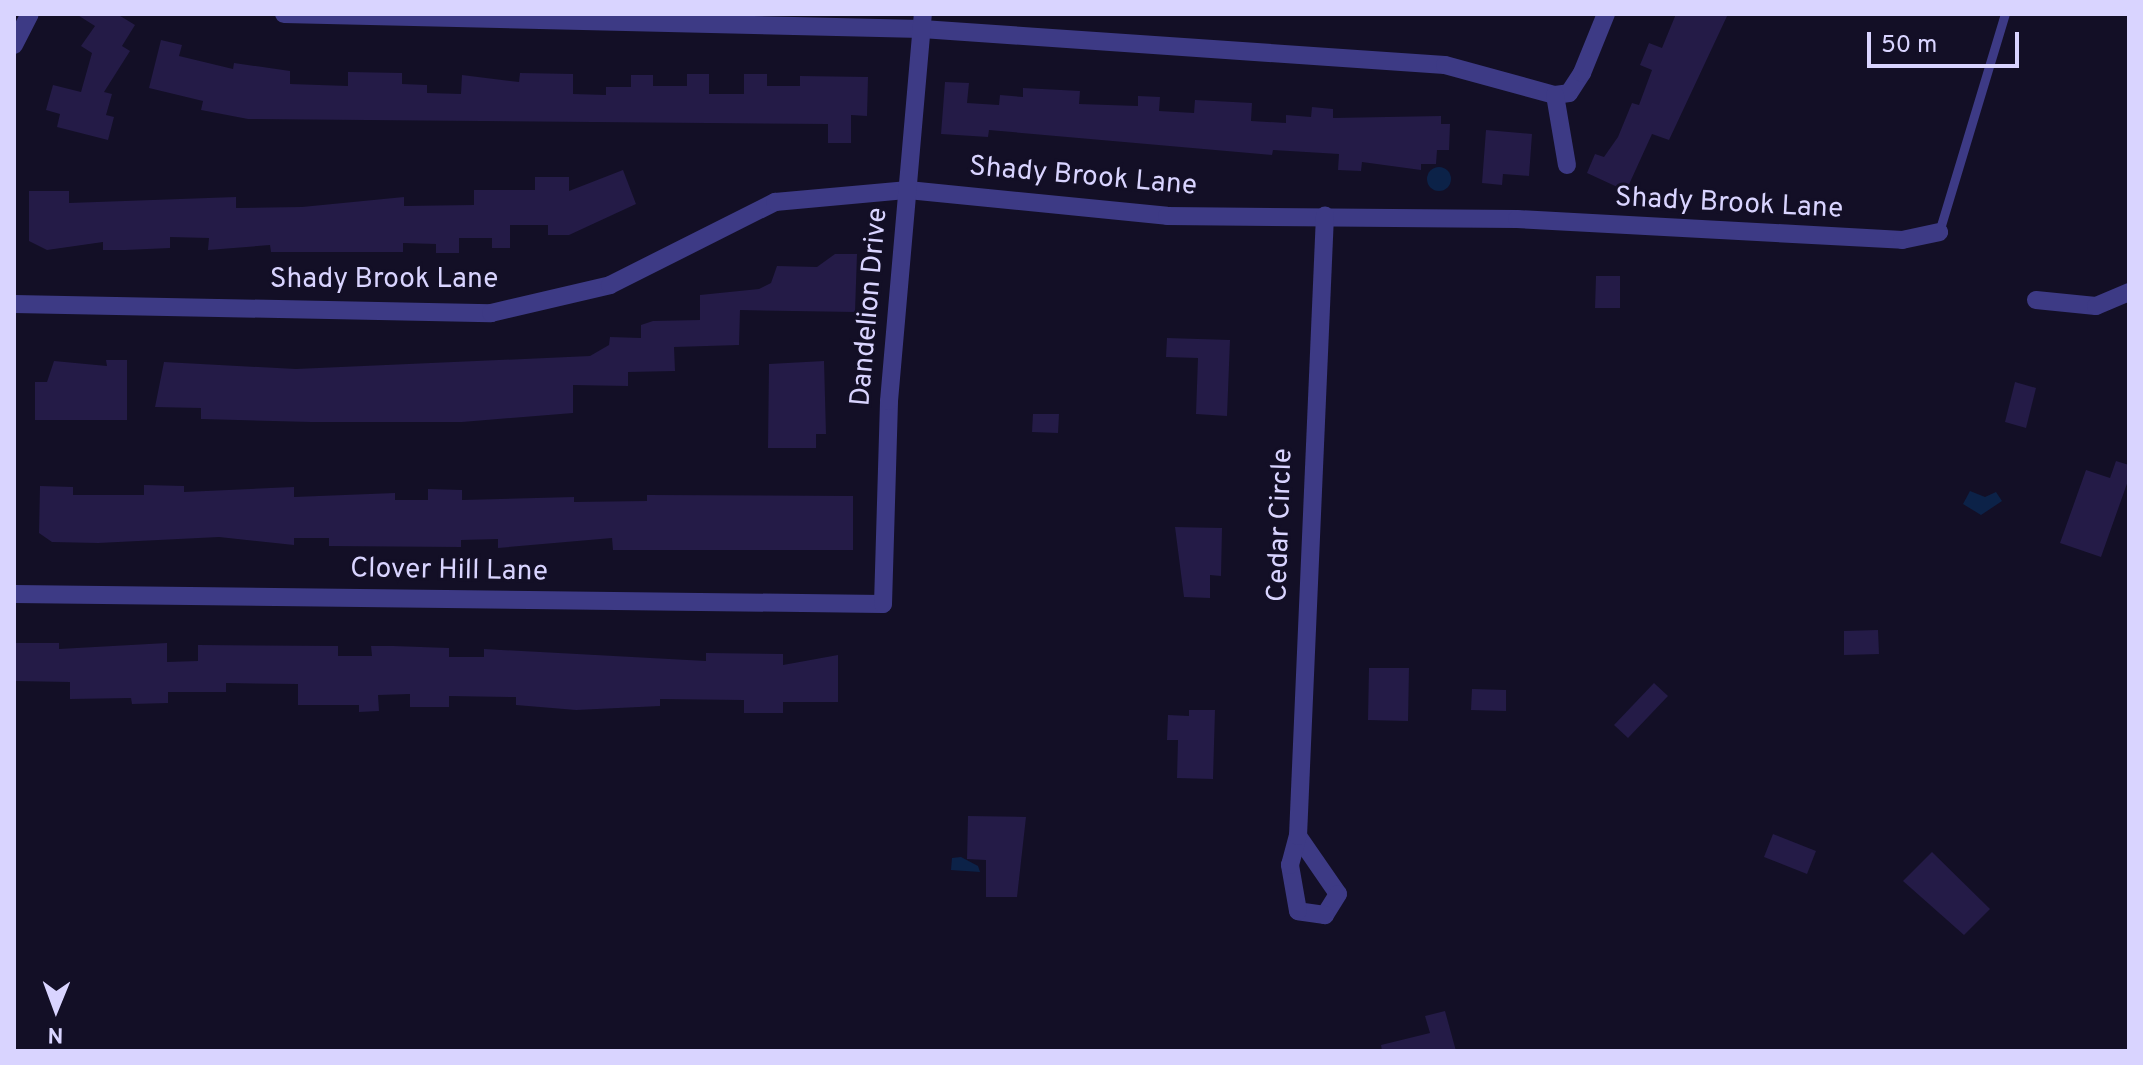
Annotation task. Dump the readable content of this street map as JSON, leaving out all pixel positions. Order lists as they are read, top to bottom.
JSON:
{
  "streets": {
    "street": [
      "Shady Brook Lane",
      "Dandelion Drive",
      "Cedar Circle",
      "Clover Hill Lane"
    ]
  },
  "crossings": [
    ["Shady Brook Lane", "Dandelion Drive"],
    ["Shady Brook Lane", "Cedar Circle"],
    ["Dandelion Drive", "Clover Hill Lane"]
  ],
  "scale_bar": "50 m",
  "north": "bottom"
}
